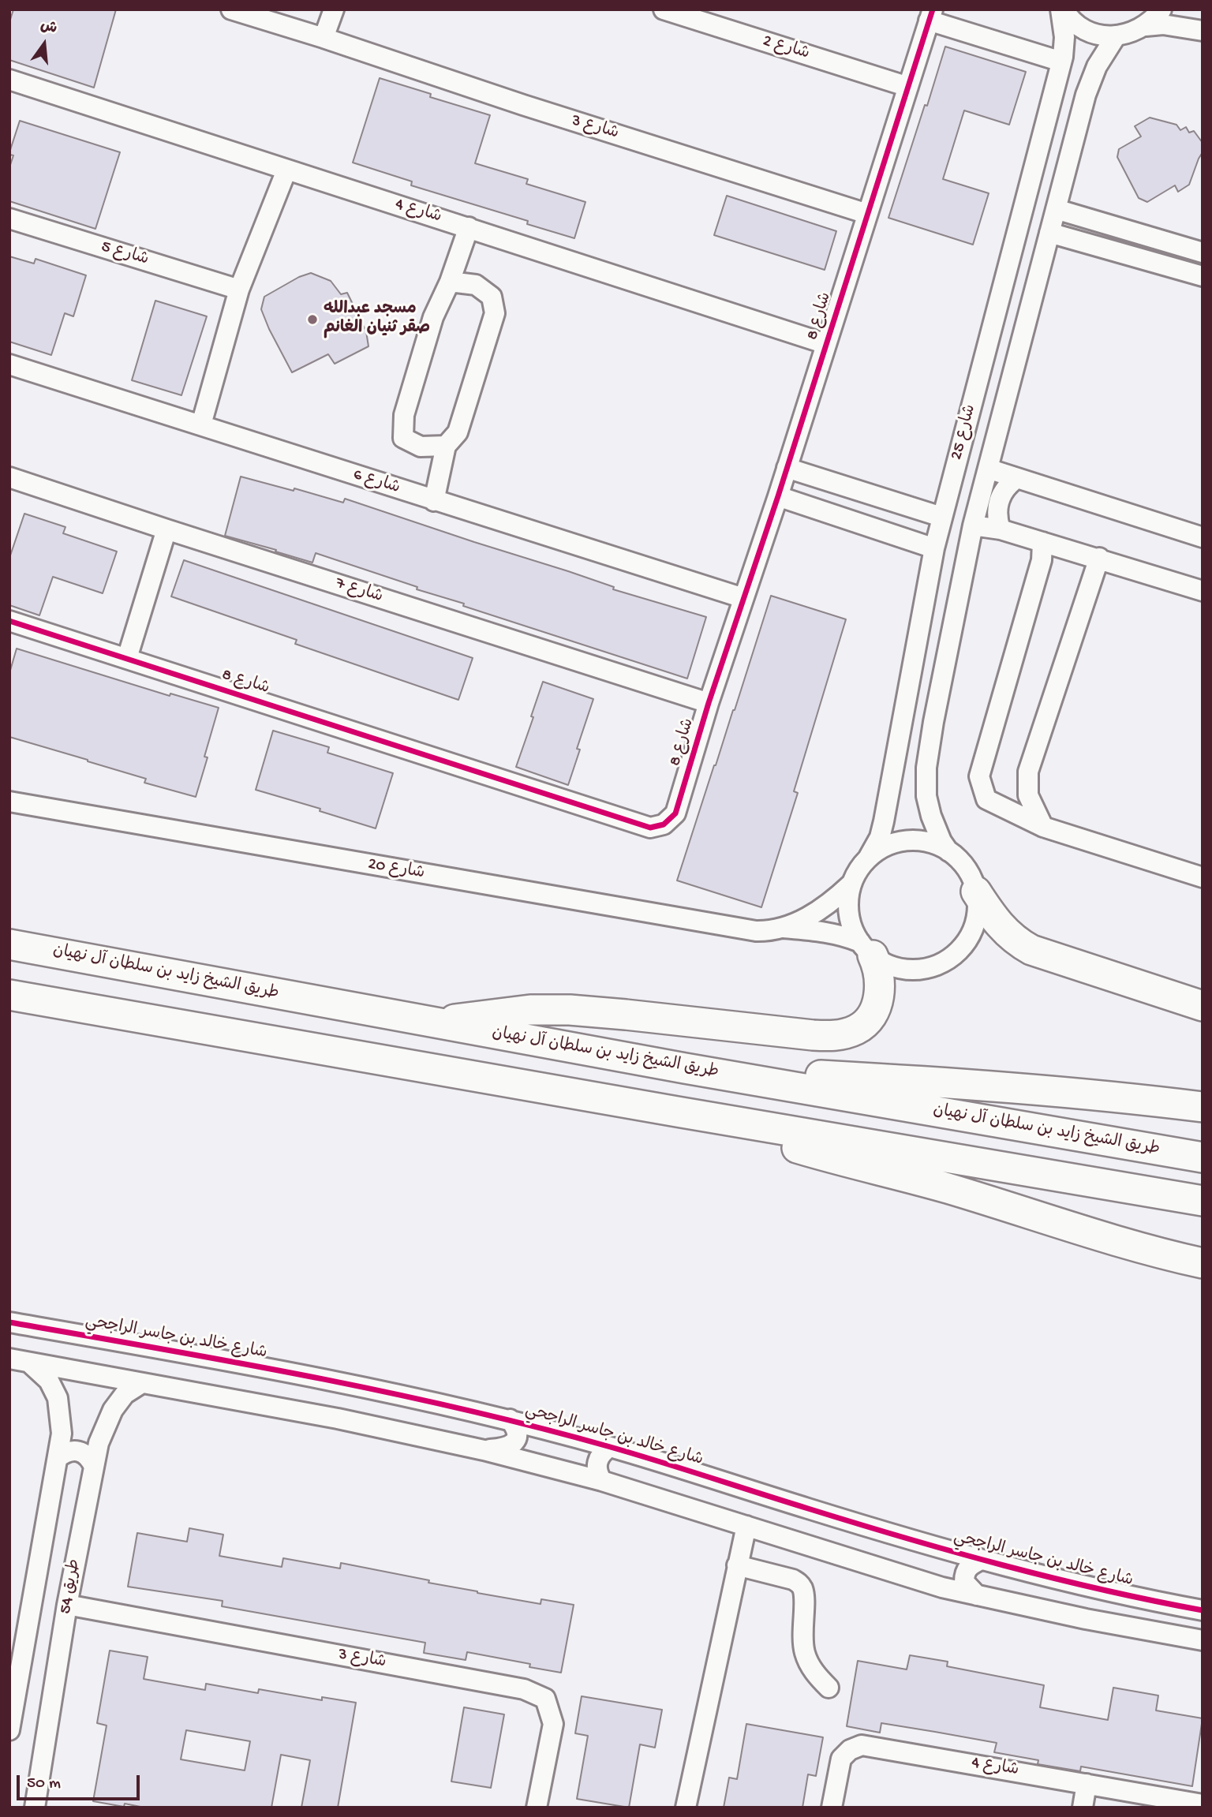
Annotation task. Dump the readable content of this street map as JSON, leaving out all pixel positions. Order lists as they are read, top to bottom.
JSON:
{
  "streets": {
    "highway": ["طريق الشيخ زايد بن سلطان آل نهيان"],
    "street": [
      "شارع 2",
      "شارع 3",
      "شارع 4",
      "شارع 5",
      "شارع 8",
      "شارع 25",
      "شارع 6",
      "شارع 7",
      "شارع 20",
      "شارع خالد بن جاسر الراجحي",
      "طريق 54"
    ]
  },
  "crossings": [
    ["شارع 2", "شارع 8"],
    ["شارع 3", "شارع 8"],
    ["شارع 3", "طريق 54"],
    ["شارع 4", "شارع 8"],
    ["شارع 8", "شارع 6"],
    ["شارع 8", "شارع 7"],
    ["شارع 25", "شارع 20"]
  ],
  "places": ["مسجد عبدالله صقر ثنيان الغانم"],
  "scale_bar": "50 m",
  "north": "top"
}
